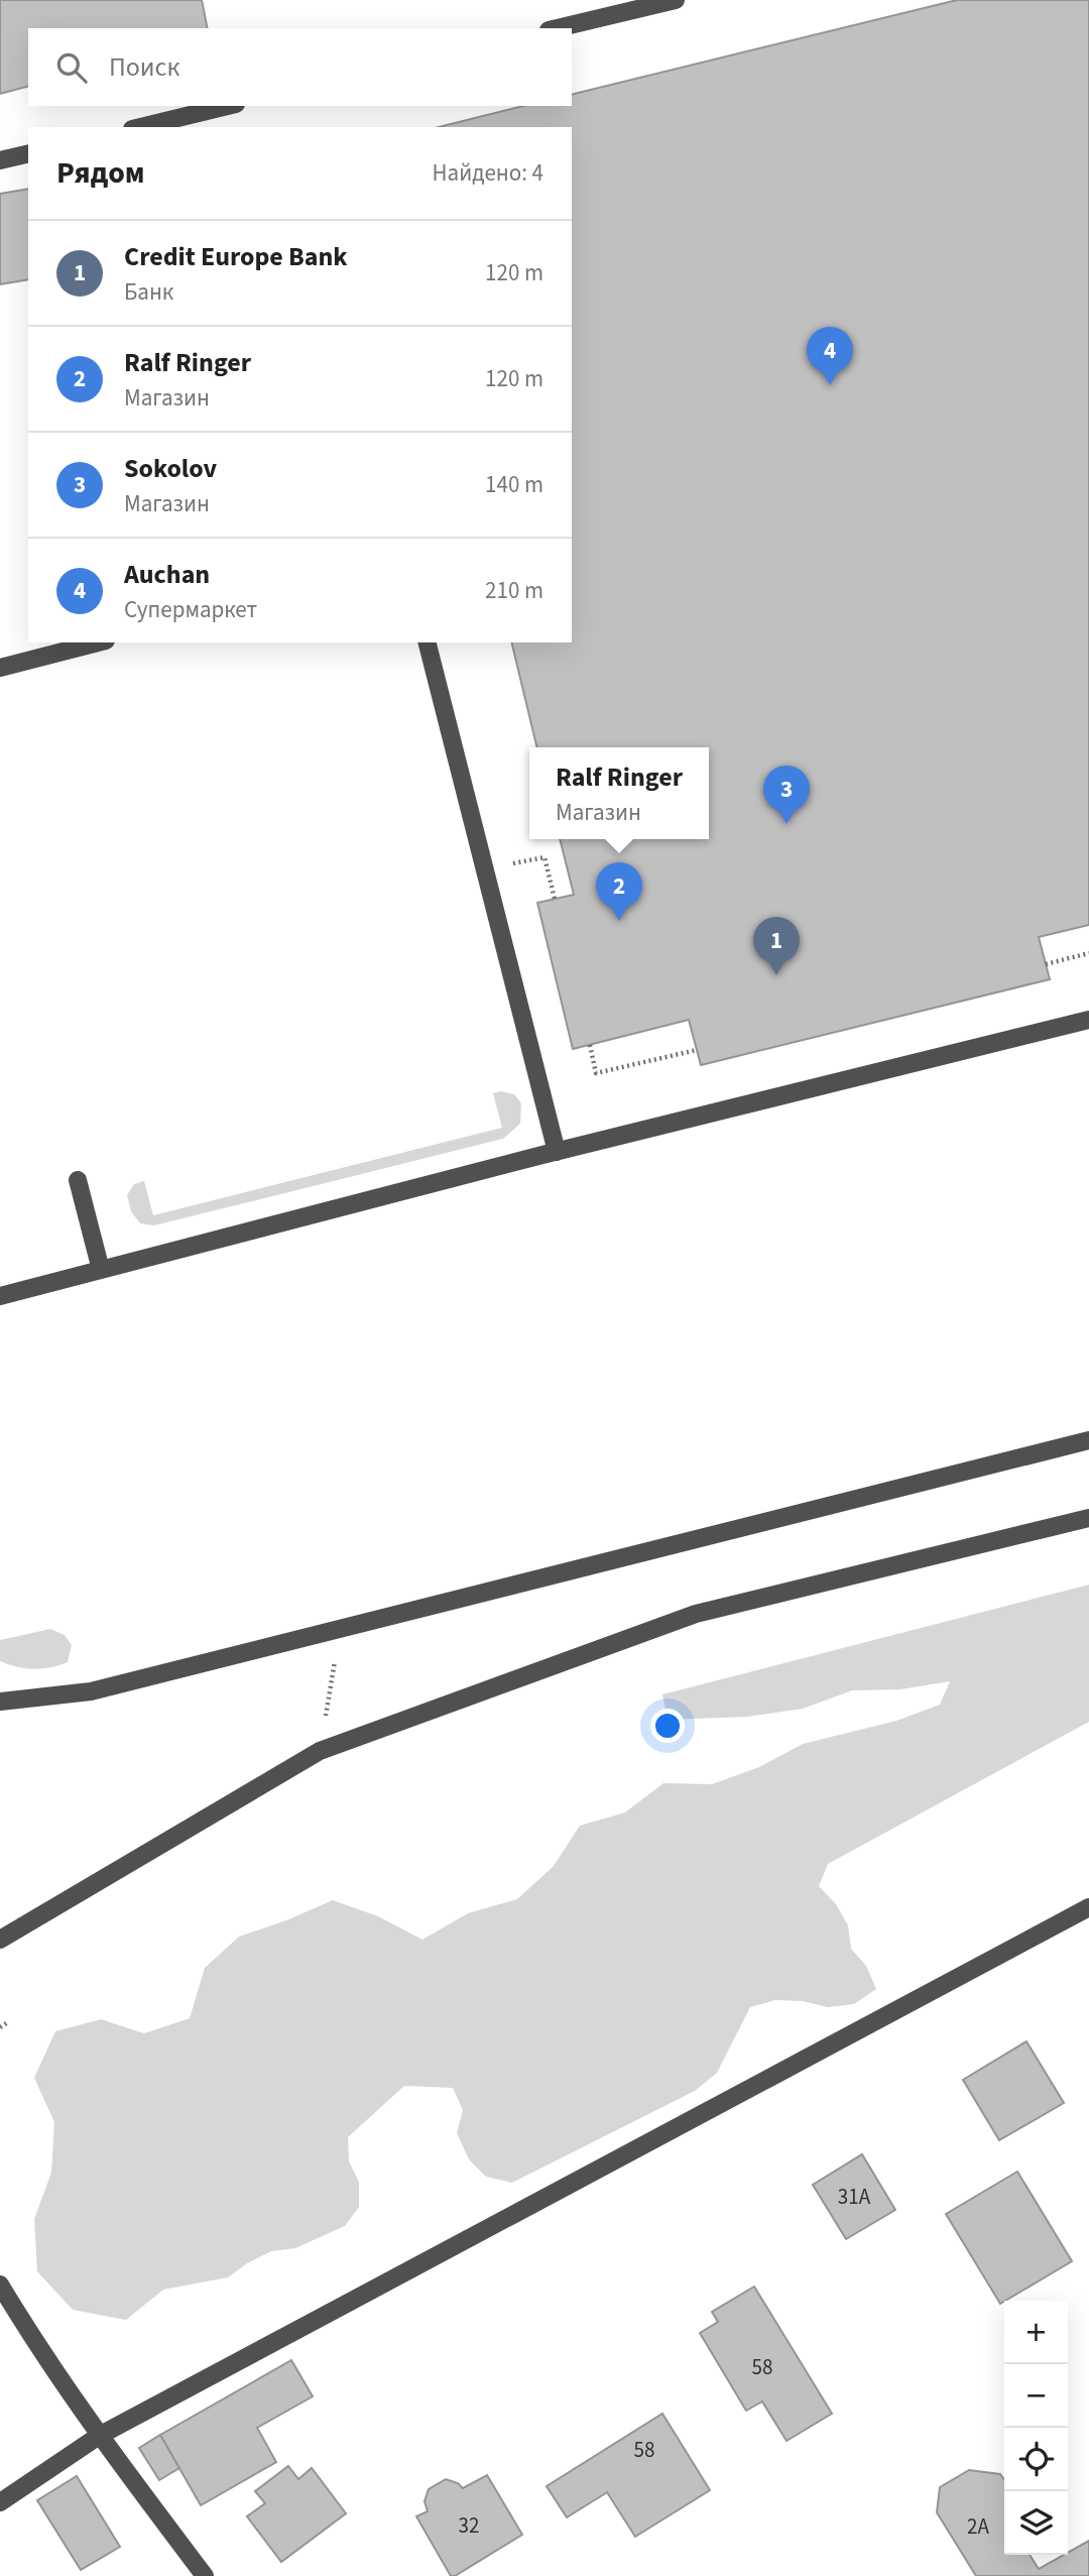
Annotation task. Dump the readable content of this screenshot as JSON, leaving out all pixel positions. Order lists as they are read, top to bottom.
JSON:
{
  "house_numbers": [
    "31А",
    "58",
    "58",
    "32",
    "2А"
  ],
  "page": {
    "search": "Поиск",
    "heading": ["Рядом", "Найдено: 4"],
    "list": [
      {
        "mark": "1",
        "name": "Credit Europe Bank",
        "note": "Банк",
        "value": "120 m"
      },
      {
        "mark": "2",
        "name": "Ralf Ringer",
        "note": "Магазин",
        "value": "120 m"
      },
      {
        "mark": "3",
        "name": "Sokolov",
        "note": "Магазин",
        "value": "140 m"
      },
      {
        "mark": "4",
        "name": "Auchan",
        "note": "Супермаркет",
        "value": "210 m"
      }
    ],
    "pins": [
      "4",
      "3",
      "2",
      "1"
    ],
    "popup": ["Ralf Ringer", "Магазин"],
    "map_buttons": ["+", "−"]
  }
}
